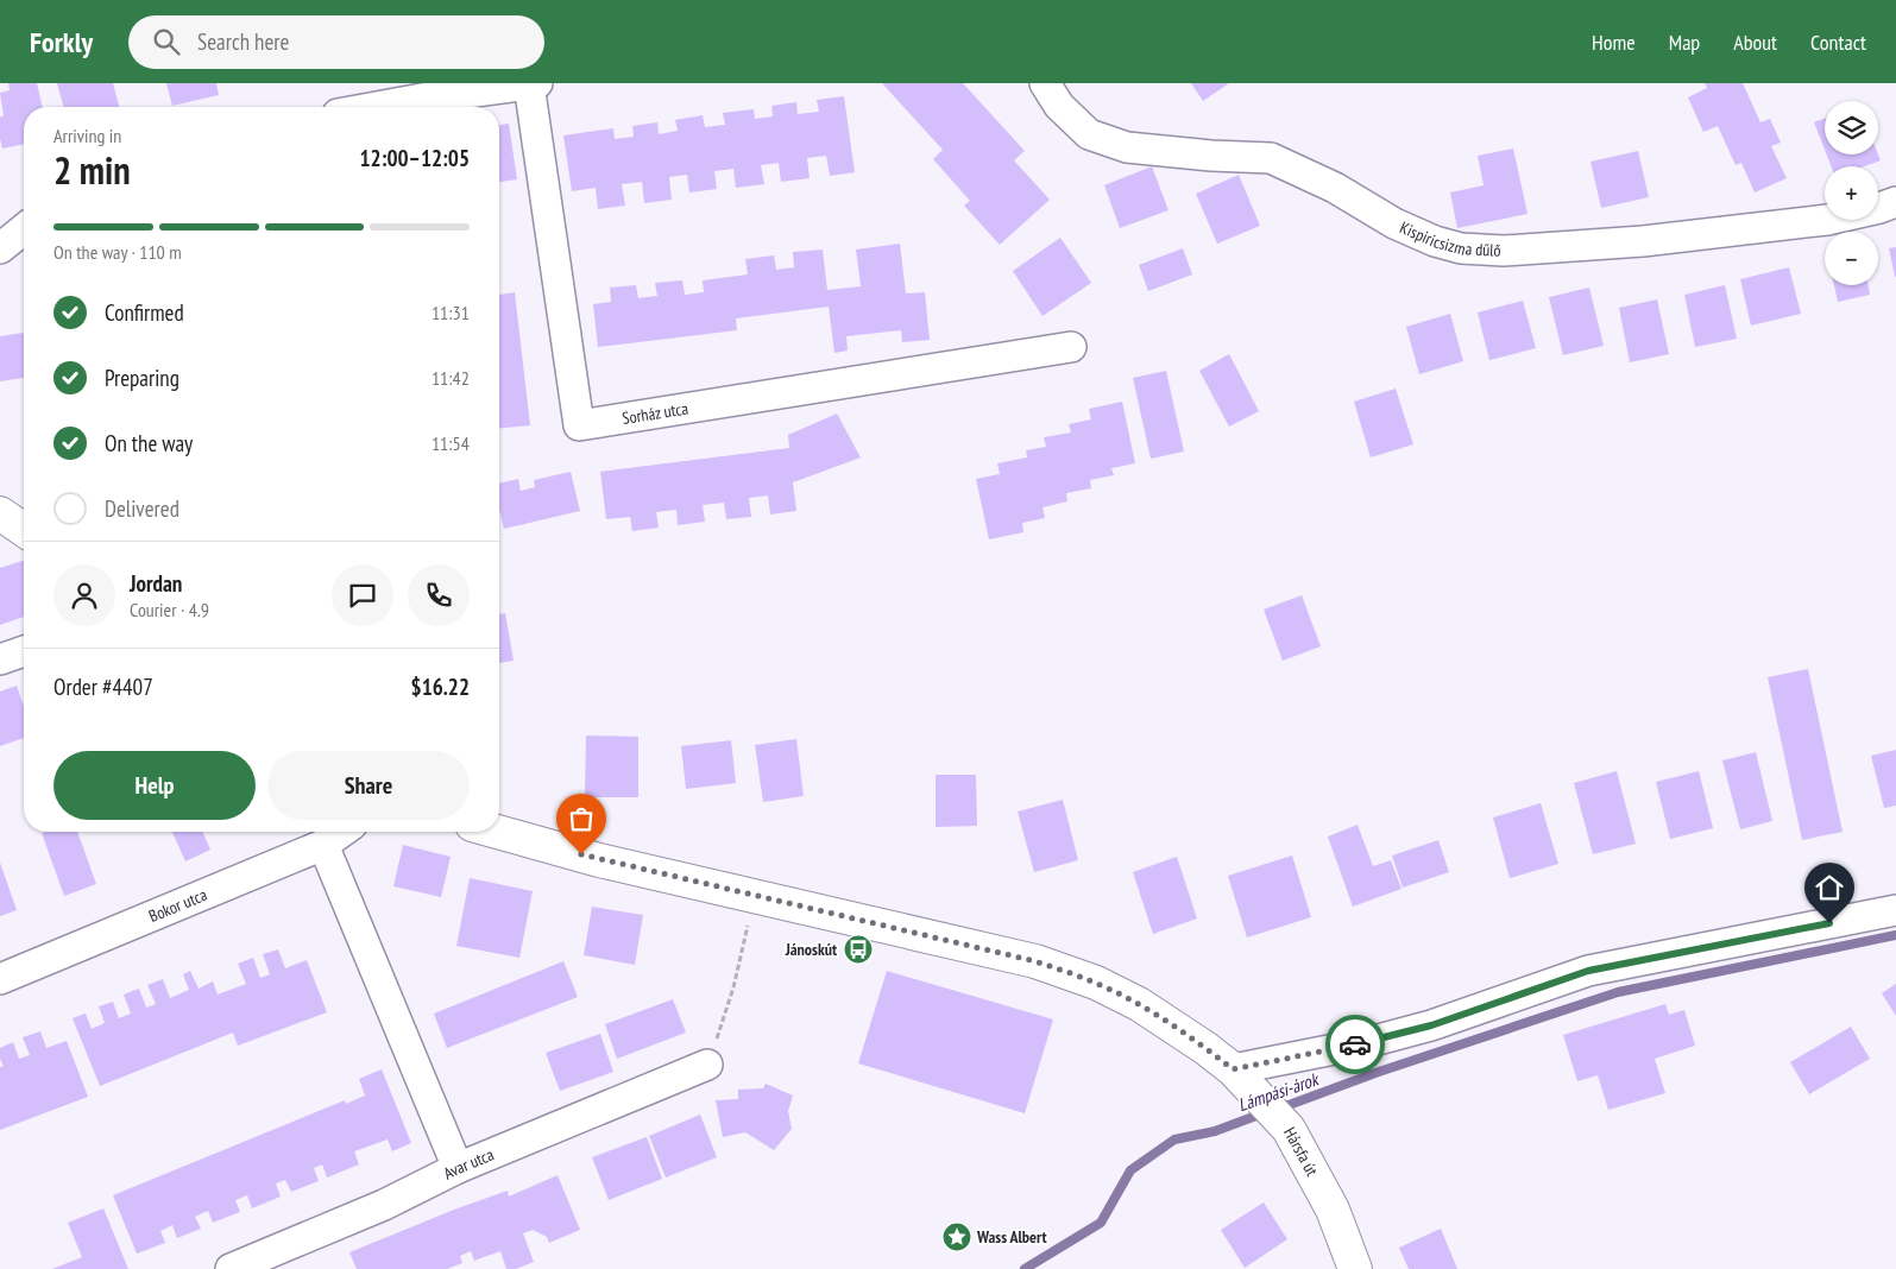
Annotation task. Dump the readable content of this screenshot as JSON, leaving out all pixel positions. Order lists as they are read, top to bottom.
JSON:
{
  "streets": {
    "street": [
      "Kispiricsizma dűlő",
      "Sorház utca",
      "Bokor utca",
      "Hársfa út",
      "Avar utca"
    ]
  },
  "water": ["Lámpási-árok"],
  "places": {
    "bus stop": ["Jánoskút"],
    "place": ["Wass Albert"]
  },
  "page": {
    "header": "Forkly",
    "search": "Search here",
    "nav": [
      "Home",
      "Map",
      "About",
      "Contact"
    ],
    "map_buttons": ["+", "−"],
    "heading": ["2 min", "Arriving in", "12:00–12:05"],
    "panel": [
      "Jordan",
      "Courier · 4.9",
      "Order #4407",
      "$16.22"
    ],
    "bar": "On the way · 110 m",
    "list": [
      ["Confirmed", "11:31"],
      ["Preparing", "11:42"],
      ["On the way", "11:54"],
      "Delivered"
    ],
    "buttons": ["Help", "Share"]
  }
}
